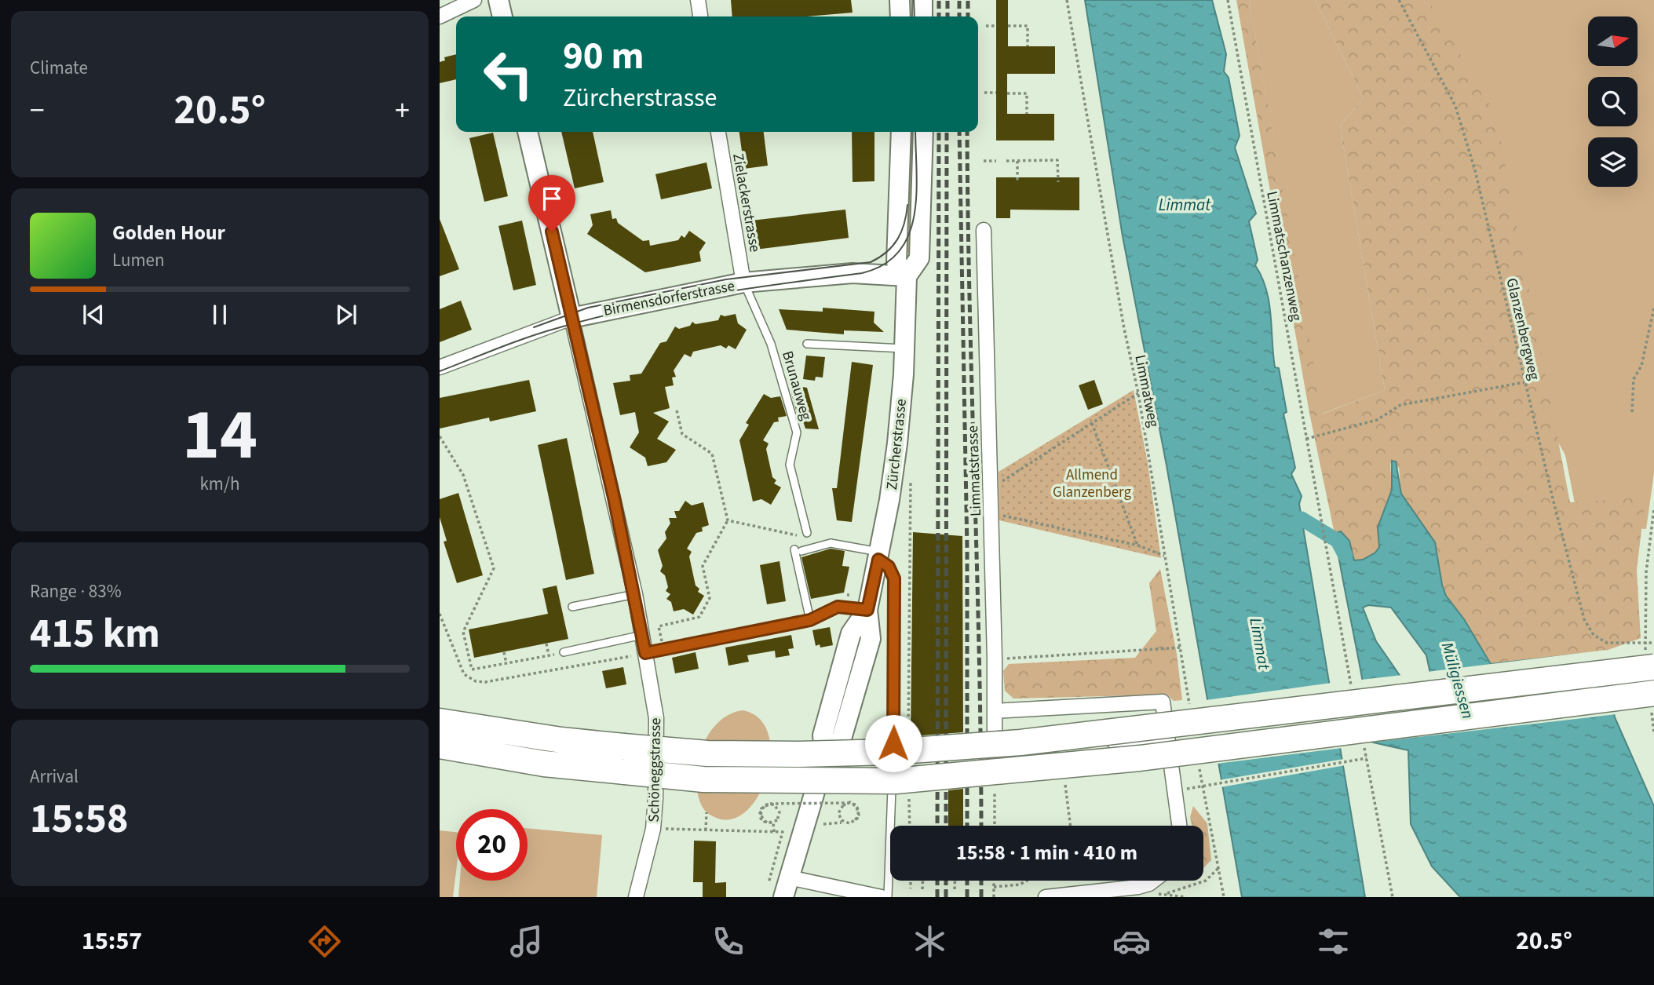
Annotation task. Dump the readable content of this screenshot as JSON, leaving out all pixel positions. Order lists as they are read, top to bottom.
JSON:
{
  "streets": {
    "main road": ["Birmensdorferstrasse", "Zürcherstrasse", "Schöneggstrasse"],
    "street": ["Zielackerstrasse", "Limmatstrasse"],
    "lane": ["Brunauweg"],
    "path": ["Limmatschanzenweg", "Glanzenbergweg", "Limmatweg"]
  },
  "crossings": [
    ["Zielackerstrasse", "Birmensdorferstrasse"],
    ["Zielackerstrasse", "Brunauweg"],
    ["Birmensdorferstrasse", "Brunauweg"],
    ["Birmensdorferstrasse", "Zürcherstrasse"],
    ["Birmensdorferstrasse", "Schöneggstrasse"]
  ],
  "water": ["Limmat", "Müligiessen"],
  "parks": ["Allmend Glanzenberg"],
  "north": "right",
  "page": {
    "tile": [
      "Climate",
      ["14", "km/h"],
      ["Range · 83%", "415 km"],
      ["Arrival", "15:58"]
    ],
    "turn": ["90 m", "Zürcherstrasse"],
    "heat": ["−", "20.5°", "+"],
    "song": ["Golden Hour", "Lumen"],
    "limit": "20",
    "trip": "15:58 · 1 min · 410 m",
    "tabs": ["15:57", "20.5°"]
  }
}
